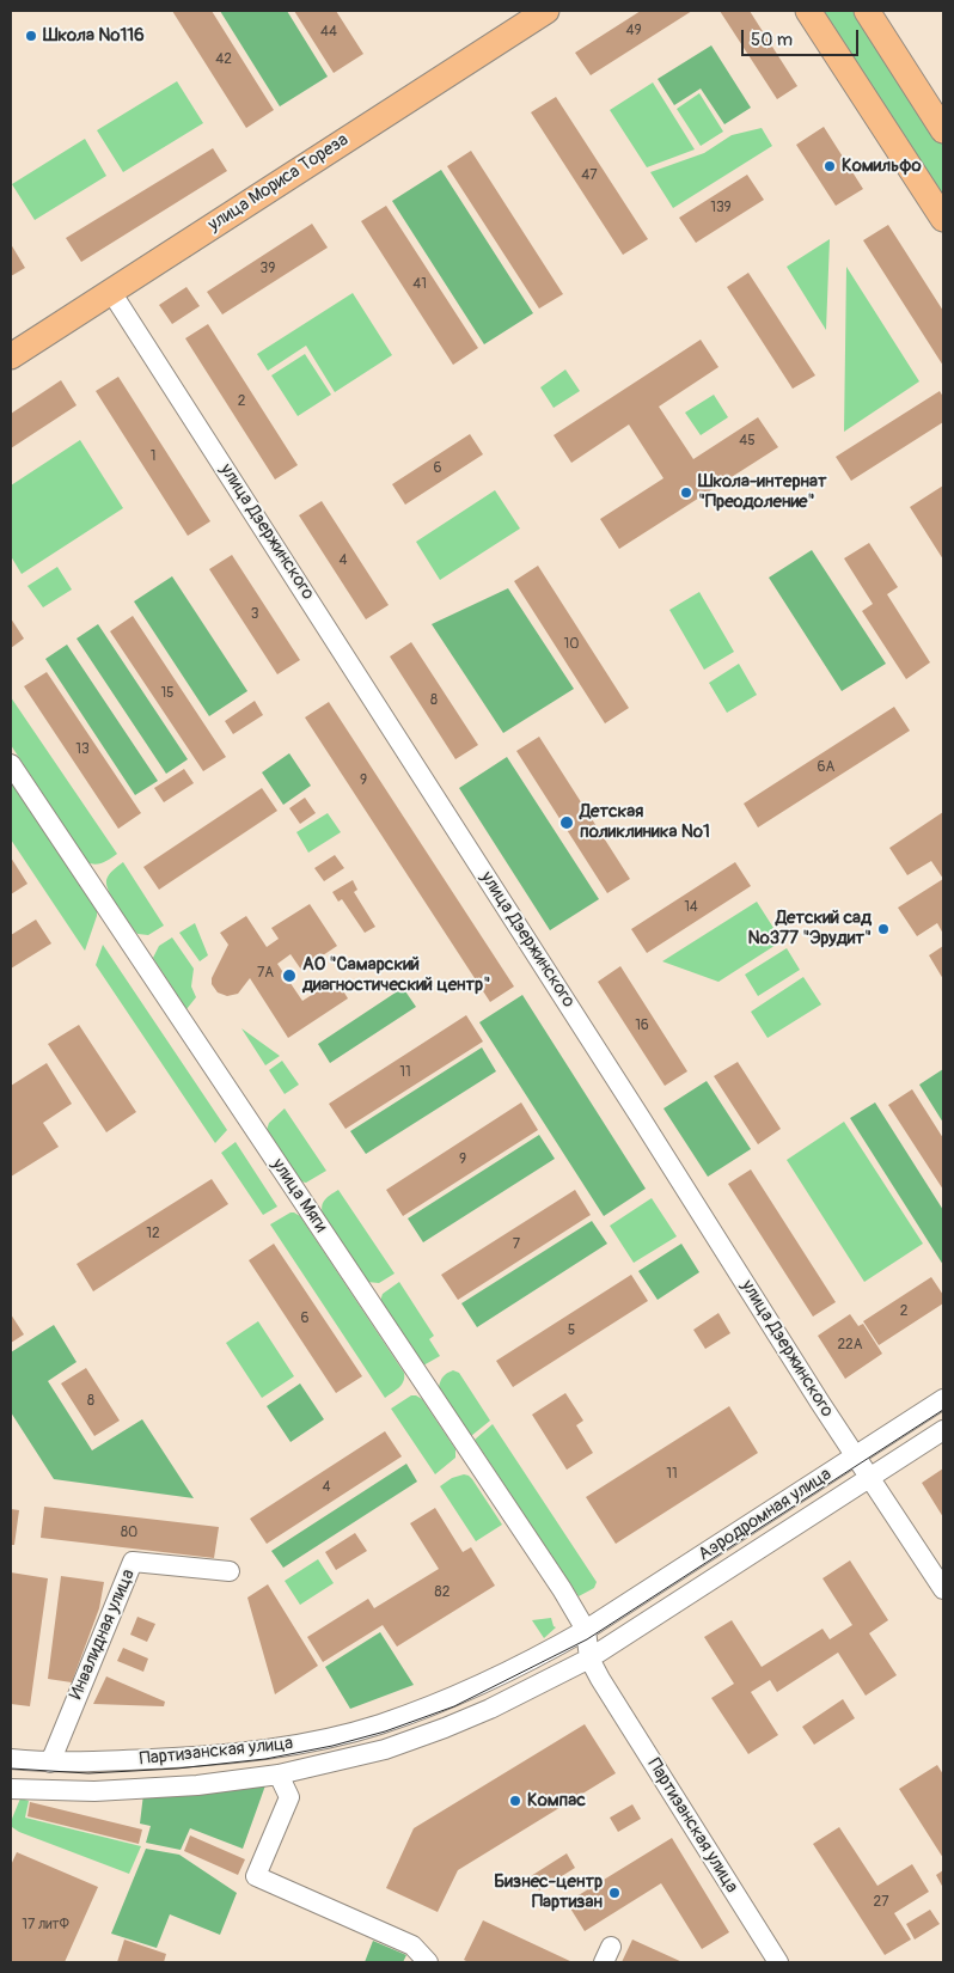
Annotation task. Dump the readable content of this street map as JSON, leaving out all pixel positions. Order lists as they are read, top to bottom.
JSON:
{
  "streets": {
    "main road": ["улица Мориса Тореза"],
    "street": [
      "улица Дзержинского",
      "улица Мяги",
      "Аэродромная улица",
      "Инвалидная улица",
      "Партизанская улица"
    ]
  },
  "crossings": [
    ["улица Мориса Тореза", "улица Дзержинского"],
    ["улица Дзержинского", "Аэродромная улица"],
    ["улица Мяги", "Аэродромная улица"],
    ["улица Мяги", "Партизанская улица"],
    ["Аэродромная улица", "Партизанская улица"],
    ["Инвалидная улица", "Партизанская улица"]
  ],
  "places": [
    "Школа №116",
    "Комильфо",
    "Школа-интернат \"Преодоление\"",
    "Детская поликлиника №1",
    "Детский сад №377 \"Эрудит\"",
    "АО \"Самарский диагностический центр\"",
    "Компас",
    "Бизнес-центр Партизан"
  ],
  "house_numbers": [
    "49",
    "44",
    "42",
    "47",
    "139",
    "39",
    "41",
    "2",
    "45",
    "1",
    "6",
    "4",
    "3",
    "10",
    "15",
    "8",
    "13",
    "6А",
    "9",
    "14",
    "7А",
    "16",
    "11",
    "9",
    "12",
    "7",
    "2",
    "6",
    "5",
    "22А",
    "8",
    "11",
    "4",
    "80",
    "82",
    "27",
    "17 литФ"
  ],
  "scale_bar": "50 m"
}
